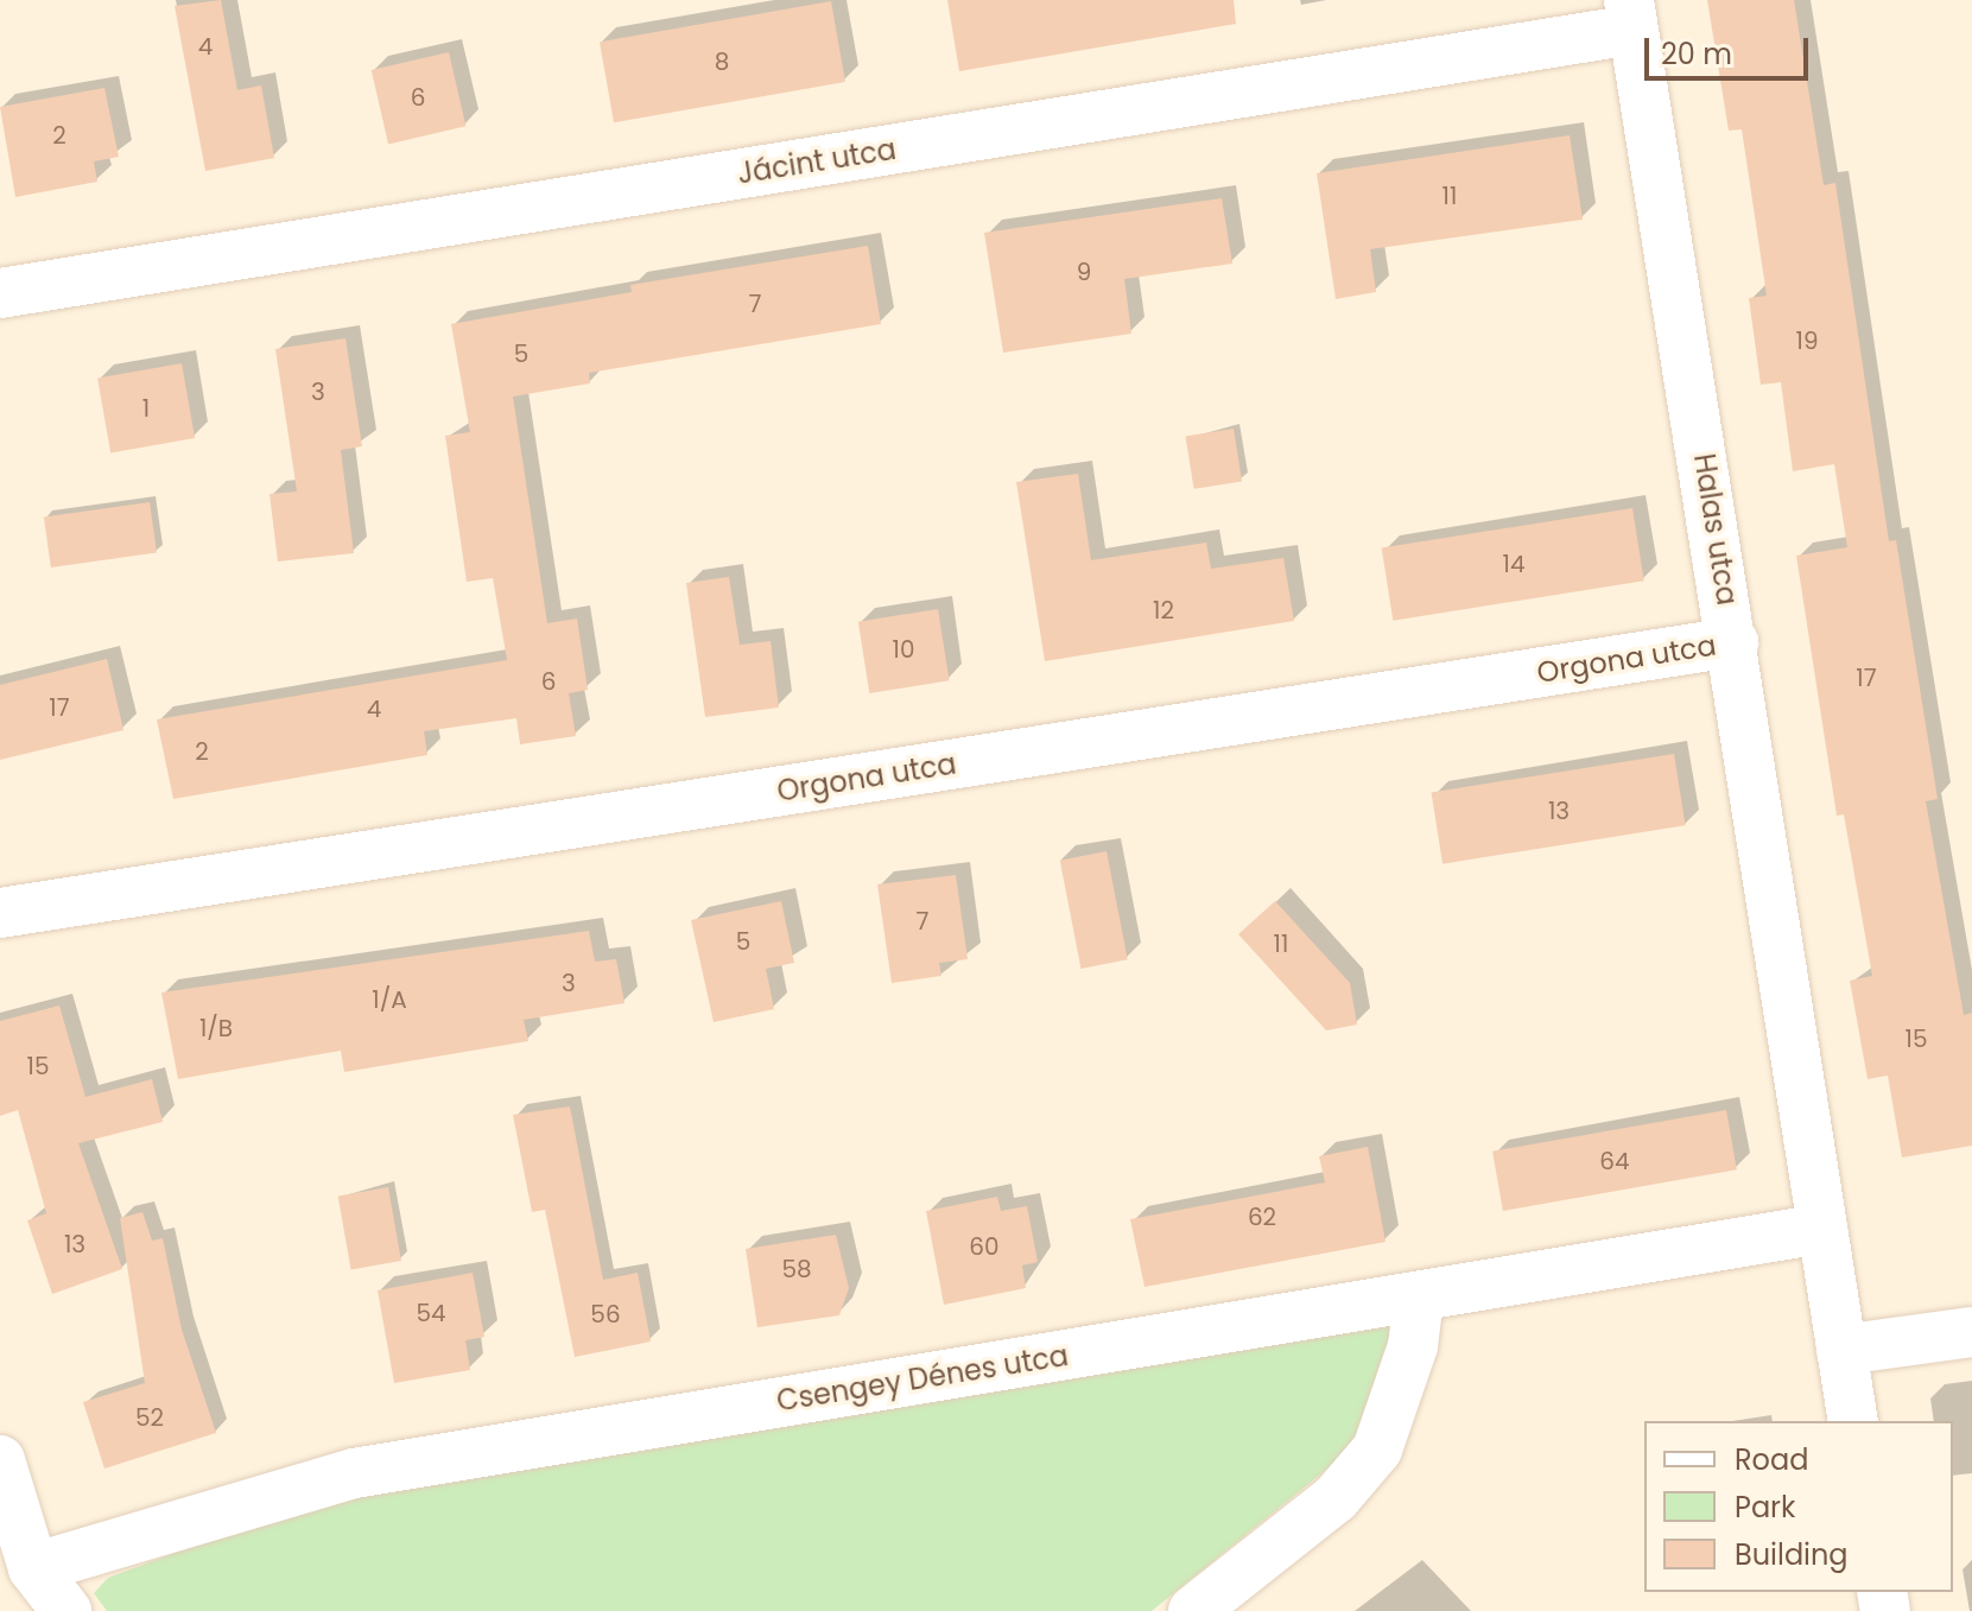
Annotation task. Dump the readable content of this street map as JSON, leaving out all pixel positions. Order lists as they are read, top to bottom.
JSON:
{
  "streets": {
    "street": [
      "Jácint utca",
      "Halas utca",
      "Orgona utca",
      "Csengey Dénes utca"
    ]
  },
  "crossings": [
    ["Jácint utca", "Halas utca"],
    ["Halas utca", "Orgona utca"],
    ["Halas utca", "Csengey Dénes utca"]
  ],
  "house_numbers": [
    "4",
    "8",
    "6",
    "2",
    "11",
    "9",
    "7",
    "19",
    "5",
    "3",
    "1",
    "14",
    "12",
    "10",
    "17",
    "6",
    "17",
    "4",
    "2",
    "13",
    "7",
    "5",
    "11",
    "3",
    "1/A",
    "1/B",
    "15",
    "15",
    "64",
    "62",
    "13",
    "60",
    "58",
    "54",
    "56",
    "52"
  ],
  "legend": ["Road", "Park", "Building"],
  "scale_bar": "20 m"
}
